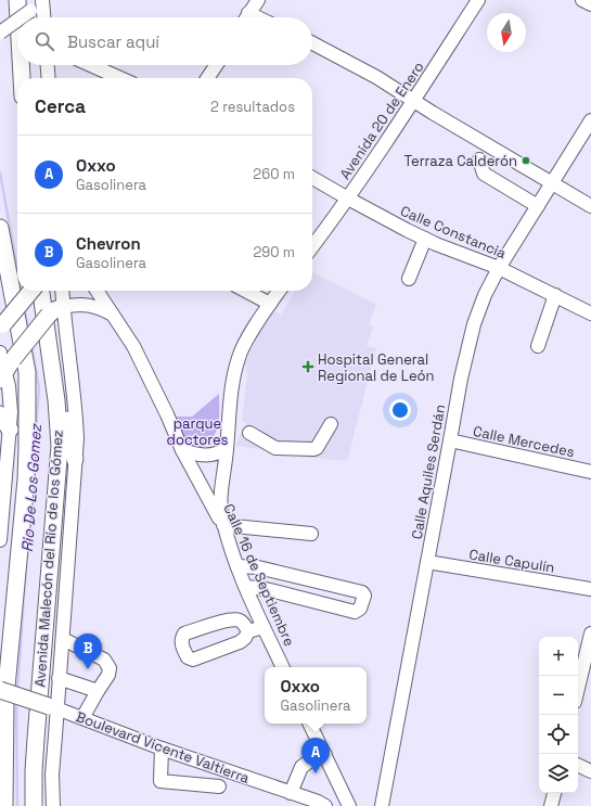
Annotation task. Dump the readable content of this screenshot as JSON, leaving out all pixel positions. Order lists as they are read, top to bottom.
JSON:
{
  "streets": {
    "main road": ["Avenida Malecón del Río de los Gómez", "Boulevard Vicente Valtierra"],
    "street": [
      "Avenida 20 de Enero",
      "Calle Constancia",
      "Calle Mercedes",
      "Calle Aquiles Serdán",
      "Calle Capulín",
      "Calle 16 de Septiembre"
    ]
  },
  "crossings": [
    ["Avenida 20 de Enero", "Calle Constancia"],
    ["Calle Constancia", "Calle Aquiles Serdán"],
    ["Calle Mercedes", "Calle Aquiles Serdán"],
    ["Calle Aquiles Serdán", "Calle Capulín"],
    ["Avenida Malecón del Río de los Gómez", "Boulevard Vicente Valtierra"]
  ],
  "water": ["Rio De Los Gomez"],
  "parks": ["parque doctores"],
  "places": {
    "other": ["Terraza Calderón"],
    "health": ["Hospital General Regional de León"]
  },
  "north": "bottom",
  "page": {
    "search": "Buscar aquí",
    "heading": ["Cerca", "2 resultados"],
    "list": [
      {
        "mark": "A",
        "name": "Oxxo",
        "note": "Gasolinera",
        "value": "260 m"
      },
      {
        "mark": "B",
        "name": "Chevron",
        "note": "Gasolinera",
        "value": "290 m"
      }
    ],
    "pins": ["B", "A"],
    "map_buttons": ["+", "−"],
    "popup": ["Oxxo", "Gasolinera"]
  }
}
